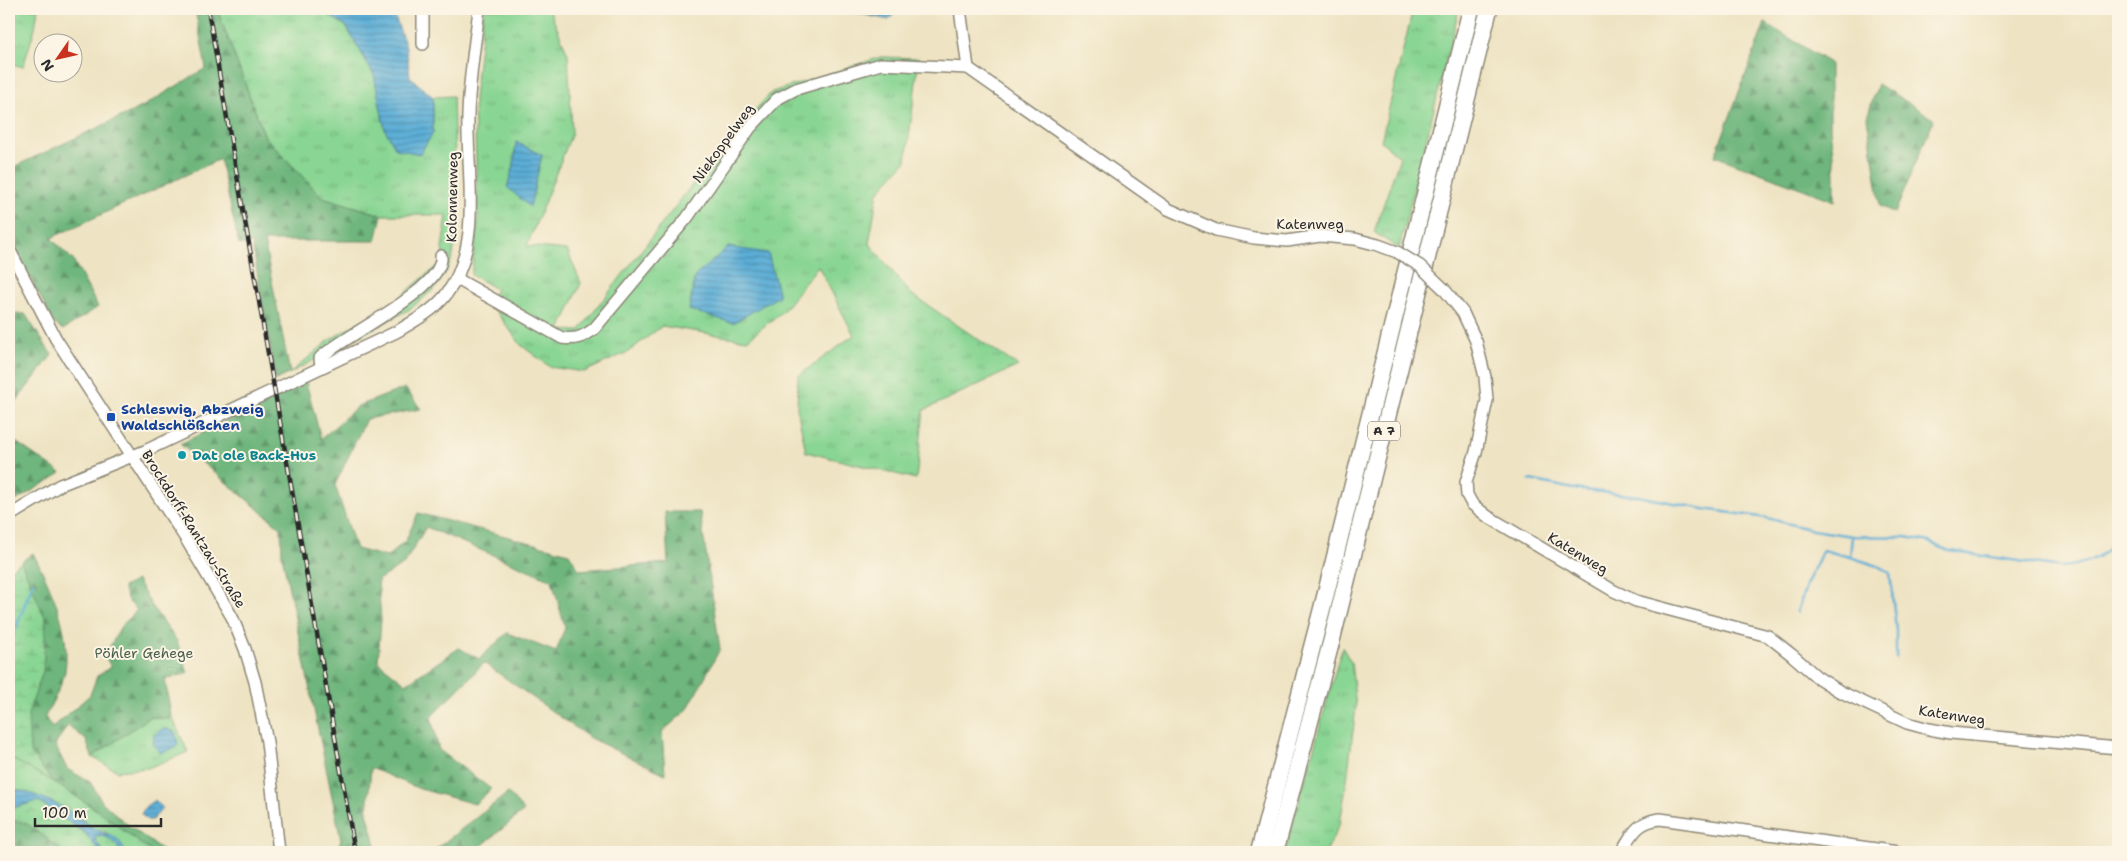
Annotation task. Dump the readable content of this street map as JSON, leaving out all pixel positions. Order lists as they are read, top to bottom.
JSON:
{
  "streets": {
    "highway": ["A 7"],
    "street": [
      "Niekoppelweg",
      "Kolonnenweg",
      "Katenweg",
      "Brockdorff-Rantzau-Straße"
    ]
  },
  "crossings": [
    ["Niekoppelweg", "Kolonnenweg"],
    ["Niekoppelweg", "Katenweg"],
    ["Kolonnenweg", "Brockdorff-Rantzau-Straße"]
  ],
  "parks": ["Pöhler Gehege"],
  "places": {
    "transit": ["Schleswig, Abzweig Waldschlößchen"],
    "other": ["Dat ole Back-Hus"]
  },
  "scale_bar": "100 m",
  "north": "bottom left"
}
